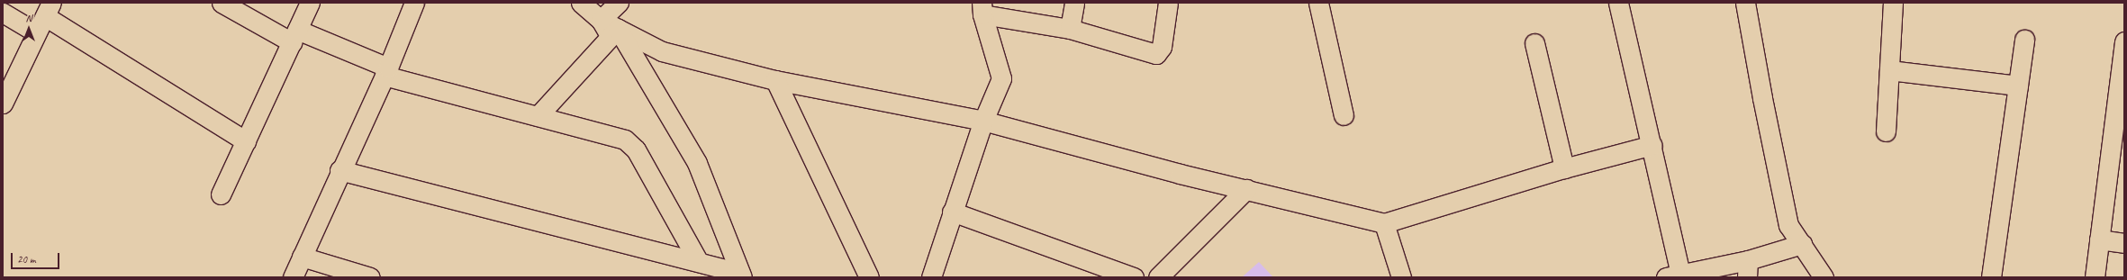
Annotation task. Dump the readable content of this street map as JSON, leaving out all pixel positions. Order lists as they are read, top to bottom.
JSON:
{
  "scale_bar": "20 m",
  "north": "top"
}
